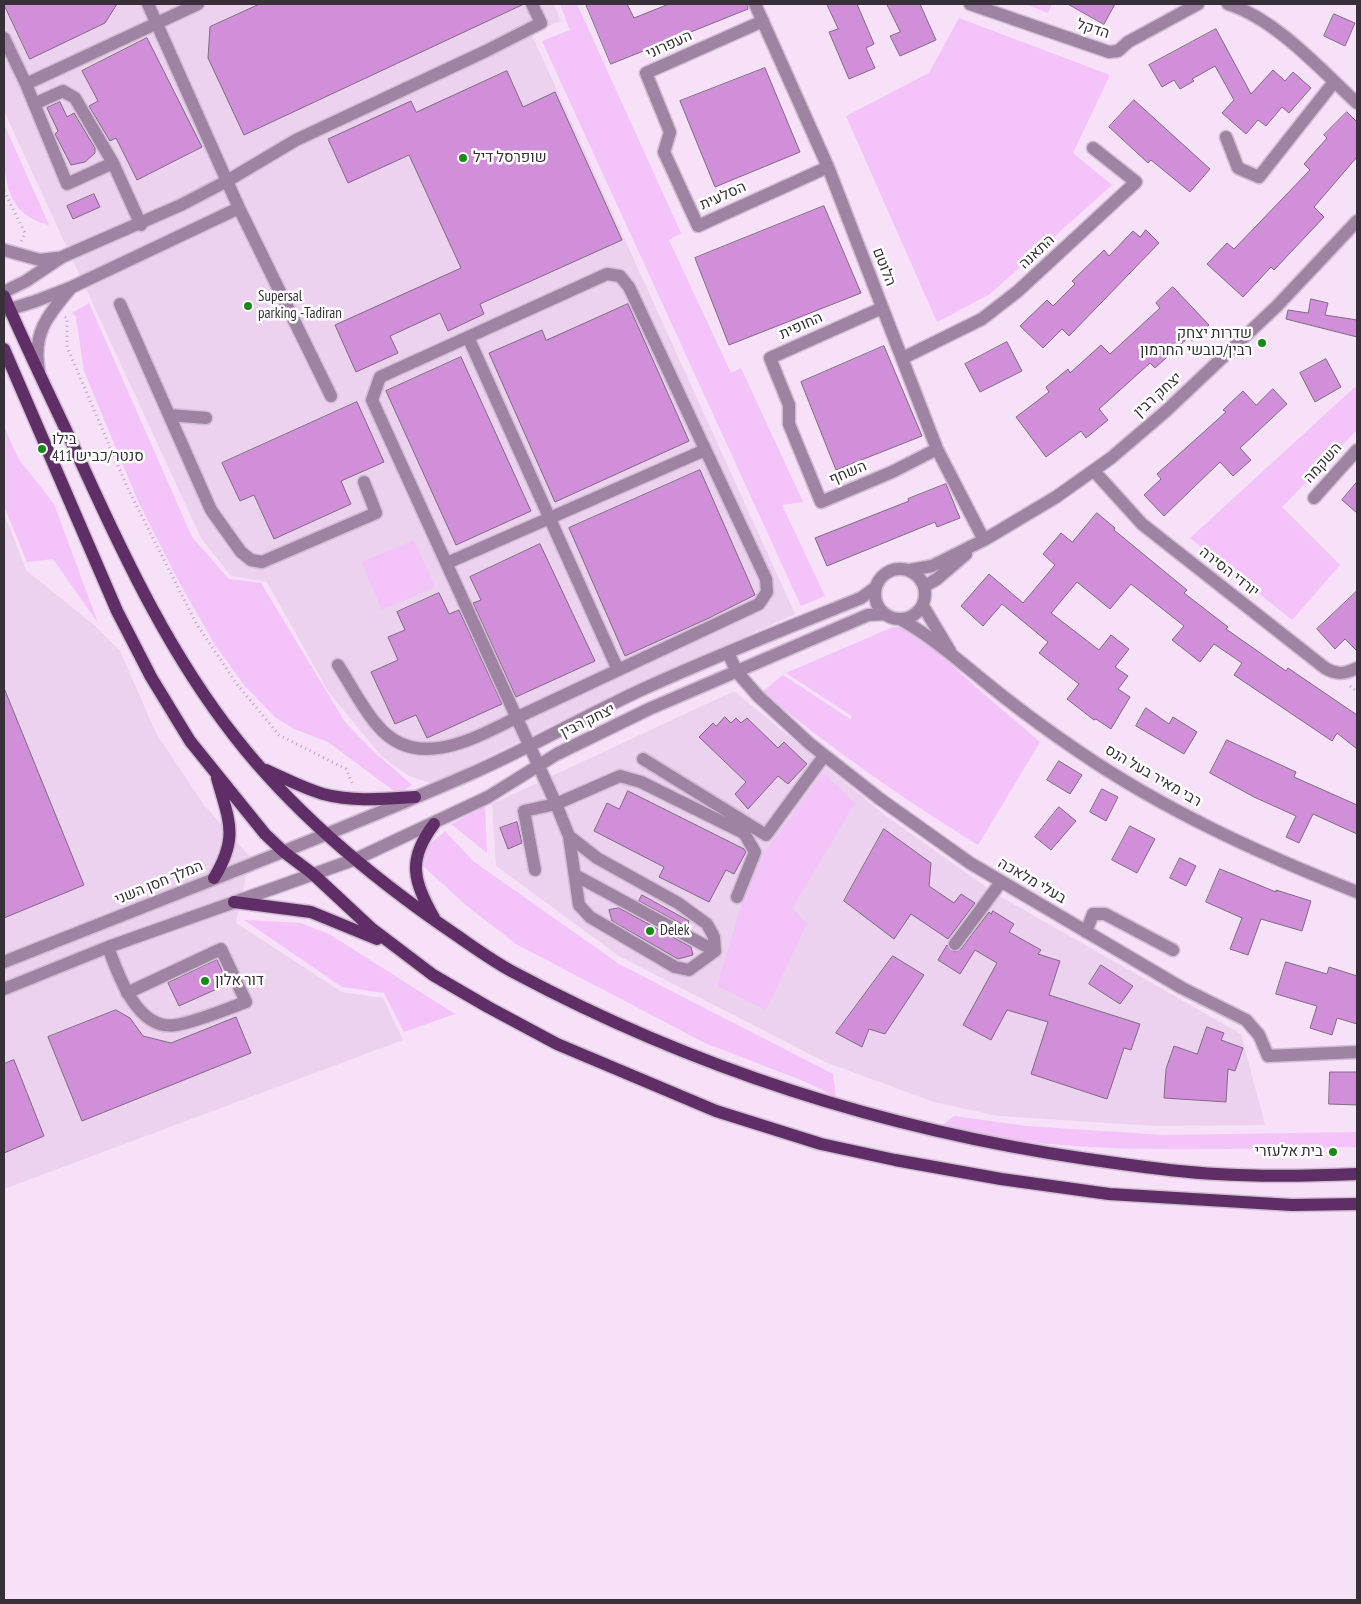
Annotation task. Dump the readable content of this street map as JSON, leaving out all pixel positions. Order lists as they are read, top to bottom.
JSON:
{
  "streets": {
    "street": [
      "הדקל",
      "העפרוני",
      "הסלעית",
      "התאנה",
      "הלוטם",
      "החופית",
      "יצחק רבין",
      "השקמה",
      "השחף",
      "יורדי הסירה",
      "רבי מאיר בעל הנס",
      "בעלי מלאכה",
      "המלך חסן השני"
    ]
  },
  "crossings": [
    ["העפרוני", "הסלעית"],
    ["העפרוני", "הלוטם"],
    ["הסלעית", "הלוטם"],
    ["התאנה", "הלוטם"],
    ["הלוטם", "החופית"],
    ["הלוטם", "יצחק רבין"],
    ["הלוטם", "השחף"],
    ["החופית", "השחף"],
    ["יצחק רבין", "יורדי הסירה"],
    ["יצחק רבין", "רבי מאיר בעל הנס"],
    ["יצחק רבין", "בעלי מלאכה"],
    ["יצחק רבין", "המלך חסן השני"]
  ],
  "places": [
    "שופרסל דיל",
    "Supersal parking -Tadiran",
    "שדרות יצחק רבין/כובשי החרמון",
    "בילו סנטר/כביש 411",
    "Delek",
    "דור אלון",
    "בית אלעזרי"
  ]
}
